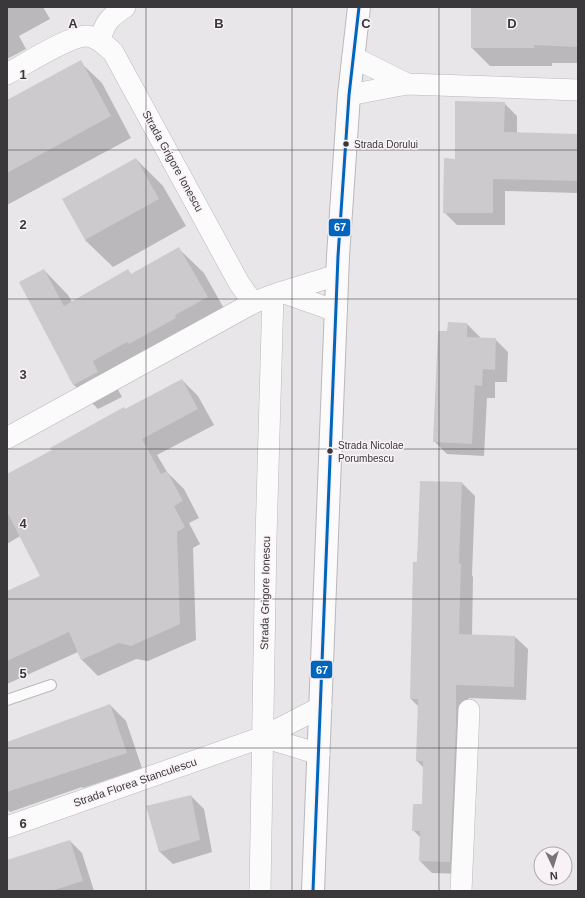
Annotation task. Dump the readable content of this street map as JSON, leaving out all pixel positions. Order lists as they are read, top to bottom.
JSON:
{
  "streets": {
    "street": ["Strada Grigore Ionescu", "Strada Florea Stanculescu"]
  },
  "crossings": [
    ["Strada Grigore Ionescu", "Strada Florea Stanculescu"]
  ],
  "places": ["Strada Dorului", "Strada Nicolae Porumbescu"],
  "lines": ["transit line 67"],
  "north": "bottom",
  "grid": {
    "columns": [
      "A",
      "B",
      "C",
      "D"
    ],
    "rows": [
      "1",
      "2",
      "3",
      "4",
      "5",
      "6"
    ]
  }
}
